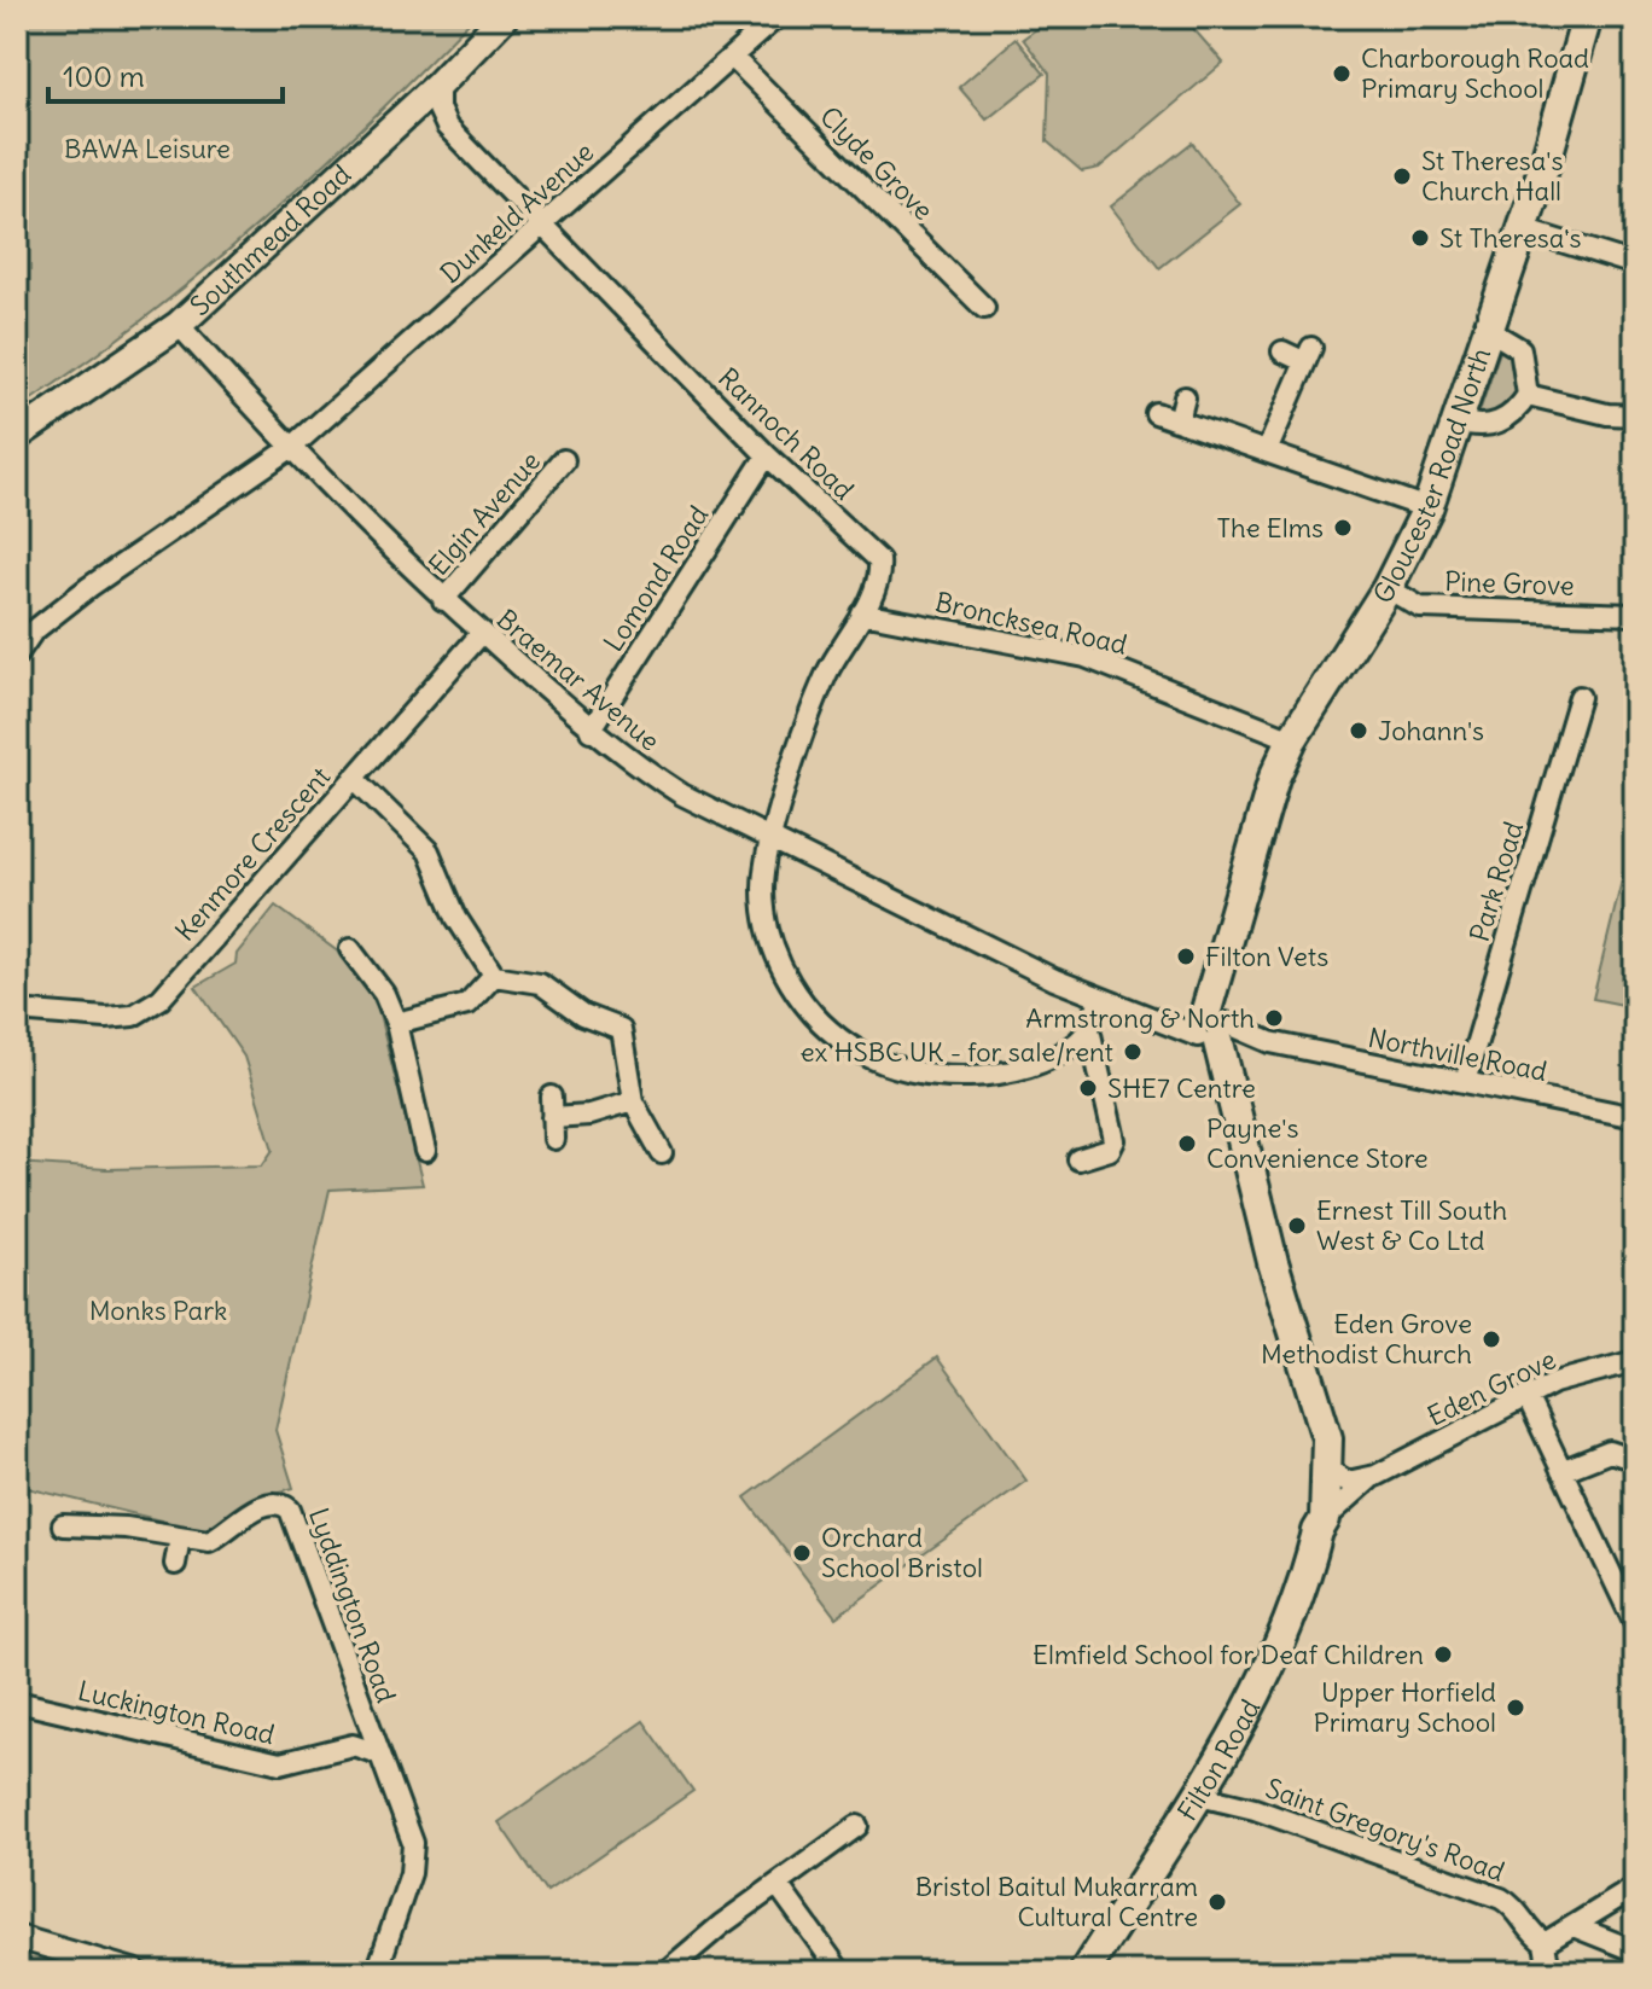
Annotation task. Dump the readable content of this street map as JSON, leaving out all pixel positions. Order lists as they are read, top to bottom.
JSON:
{
  "streets": {
    "main road": ["Southmead Road", "Gloucester Road North", "Filton Road"],
    "street": [
      "Clyde Grove",
      "Dunkeld Avenue",
      "Rannoch Road",
      "Elgin Avenue",
      "Lomond Road",
      "Pine Grove",
      "Broncksea Road",
      "Braemar Avenue",
      "Kenmore Crescent",
      "Park Road",
      "Northville Road",
      "Eden Grove",
      "Lyddington Road",
      "Luckington Road",
      "Saint Gregory's Road"
    ]
  },
  "crossings": [
    ["Clyde Grove", "Dunkeld Avenue"],
    ["Dunkeld Avenue", "Rannoch Road"],
    ["Dunkeld Avenue", "Braemar Avenue"],
    ["Southmead Road", "Braemar Avenue"],
    ["Rannoch Road", "Lomond Road"],
    ["Rannoch Road", "Broncksea Road"],
    ["Rannoch Road", "Braemar Avenue"],
    ["Gloucester Road North", "Pine Grove"],
    ["Gloucester Road North", "Broncksea Road"],
    ["Gloucester Road North", "Braemar Avenue"],
    ["Gloucester Road North", "Northville Road"],
    ["Gloucester Road North", "Filton Road"],
    ["Elgin Avenue", "Braemar Avenue"],
    ["Lomond Road", "Braemar Avenue"],
    ["Braemar Avenue", "Kenmore Crescent"],
    ["Braemar Avenue", "Northville Road"],
    ["Braemar Avenue", "Filton Road"],
    ["Park Road", "Northville Road"],
    ["Northville Road", "Filton Road"],
    ["Eden Grove", "Filton Road"],
    ["Lyddington Road", "Luckington Road"],
    ["Filton Road", "Saint Gregory's Road"]
  ],
  "parks": ["BAWA Leisure", "Monks Park"],
  "places": [
    "Charborough Road Primary School",
    "St Theresa's Church Hall",
    "St Theresa's",
    "The Elms",
    "Johann's",
    "Filton Vets",
    "Armstrong & North",
    "ex HSBC UK - for sale/rent",
    "SHE7 Centre",
    "Payne's Convenience Store",
    "Ernest Till South West & Co Ltd",
    "Eden Grove Methodist Church",
    "Orchard School Bristol",
    "Elmfield School for Deaf Children",
    "Upper Horfield Primary School",
    "Bristol Baitul Mukarram Cultural Centre"
  ],
  "scale_bar": "100 m"
}
